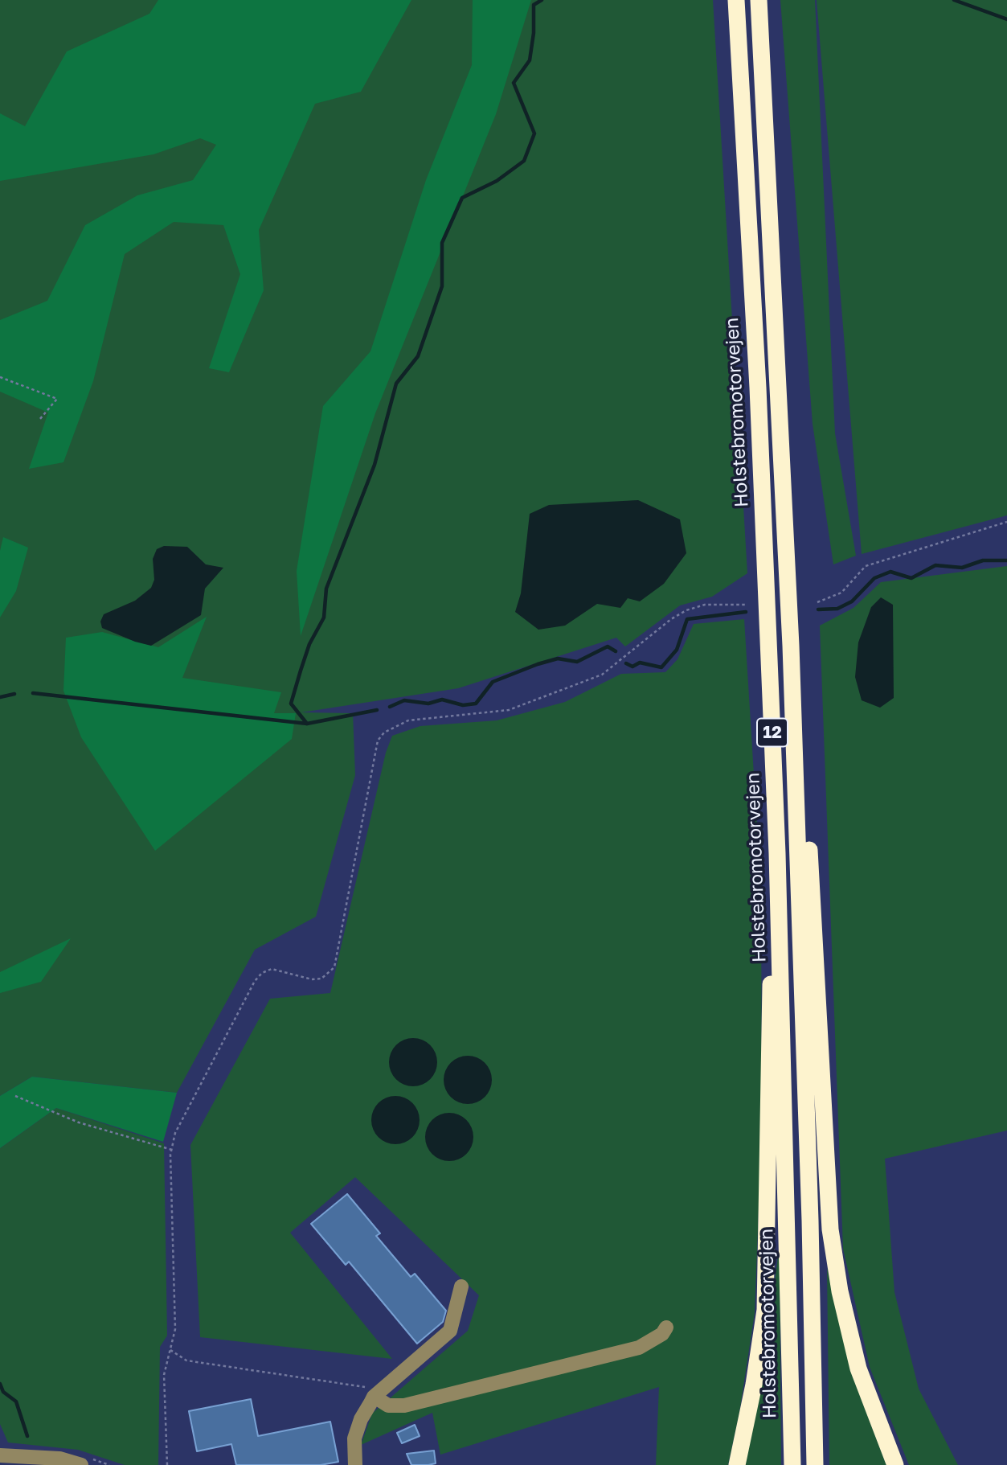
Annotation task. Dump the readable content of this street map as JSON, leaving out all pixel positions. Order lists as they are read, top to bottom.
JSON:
{
  "streets": {
    "highway": ["Holstebromotorvejen", "12"]
  }
}
